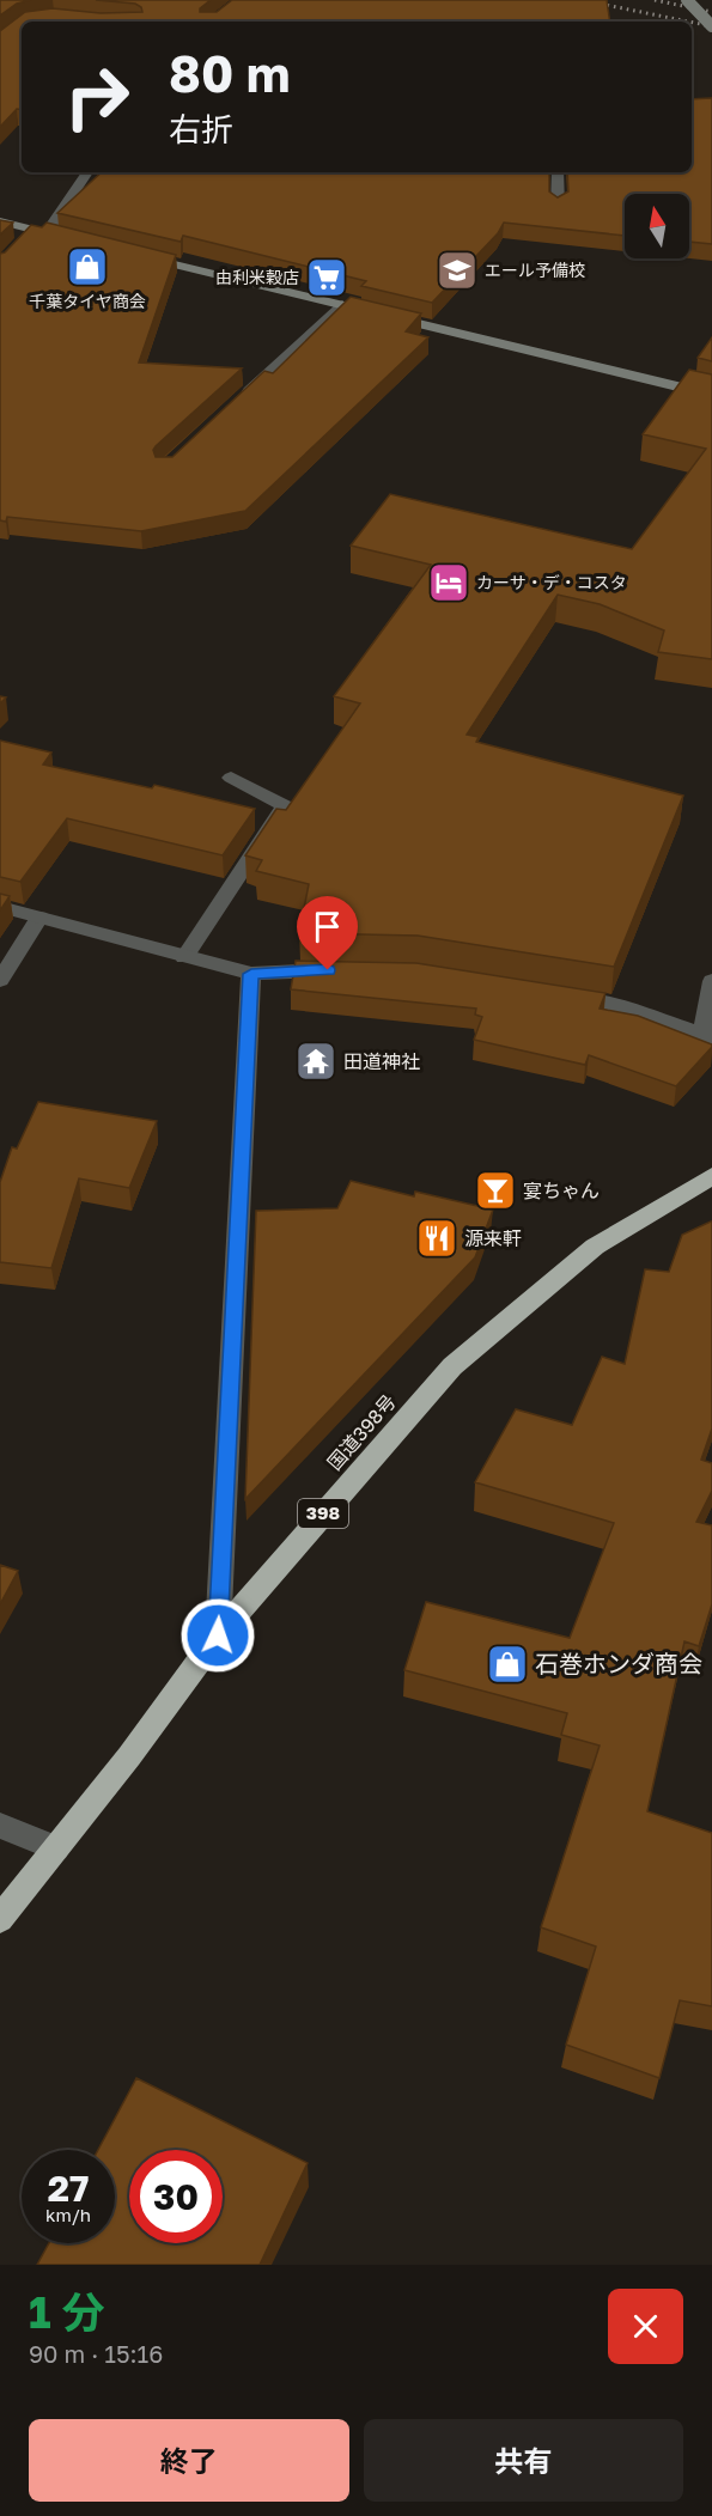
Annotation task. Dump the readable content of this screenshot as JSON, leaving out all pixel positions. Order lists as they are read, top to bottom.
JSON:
{
  "streets": {
    "highway": ["国道398号", "398"]
  },
  "places": {
    "shop": ["千葉タイヤ商会", "石巻ホンダ商会"],
    "school or university": ["エール予備校"],
    "supermarket": ["由利米穀店"],
    "hotel": ["カーサ・デ・コスタ"],
    "temple": ["田道神社"],
    "bar": ["宴ちゃん"],
    "restaurant": ["源来軒"]
  },
  "north": "top",
  "page": {
    "turn": ["80 m", "右折"],
    "speed": "27 km/h",
    "limit": "30",
    "heading": ["1 分", "90 m · 15:16"],
    "buttons": ["終了", "共有"]
  }
}
